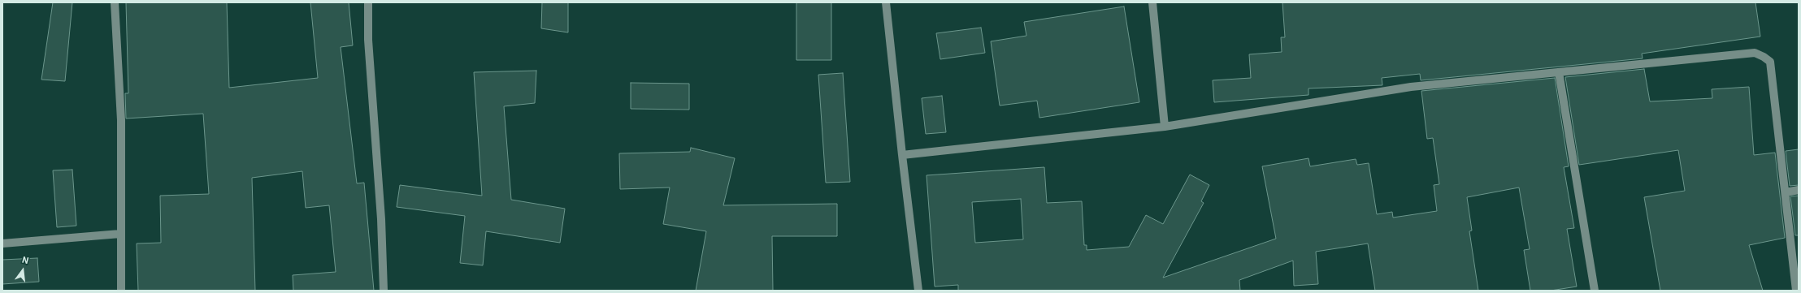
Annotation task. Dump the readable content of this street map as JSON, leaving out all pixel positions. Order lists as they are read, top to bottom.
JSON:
{
  "north": "top"
}
